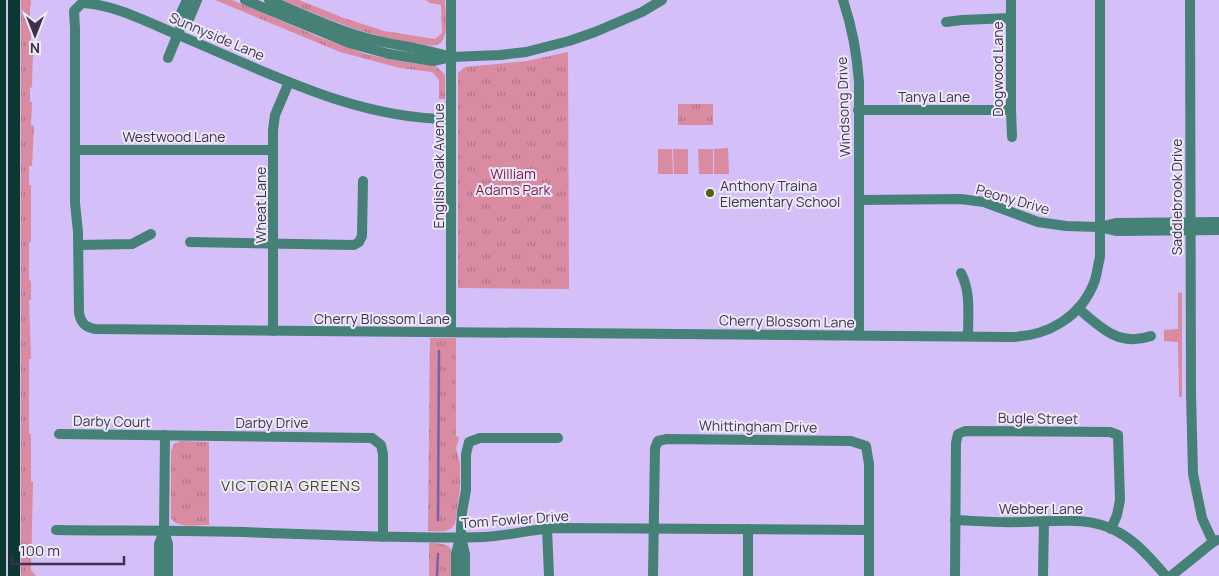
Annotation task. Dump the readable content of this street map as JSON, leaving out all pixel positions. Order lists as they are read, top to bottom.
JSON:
{
  "streets": {
    "street": [
      "Sunnyside Lane",
      "Dogwood Lane",
      "Tanya Lane",
      "Windsong Drive",
      "Westwood Lane",
      "English Oak Avenue",
      "Saddlebrook Drive",
      "Peony Drive",
      "Wheat Lane",
      "Cherry Blossom Lane",
      "Bugle Street",
      "Darby Court",
      "Darby Drive",
      "Whittingham Drive",
      "Webber Lane",
      "Tom Fowler Drive"
    ]
  },
  "crossings": [
    ["Sunnyside Lane", "Westwood Lane"],
    ["Sunnyside Lane", "English Oak Avenue"],
    ["Sunnyside Lane", "Wheat Lane"],
    ["Sunnyside Lane", "Cherry Blossom Lane"],
    ["Dogwood Lane", "Tanya Lane"],
    ["Tanya Lane", "Windsong Drive"],
    ["Windsong Drive", "Peony Drive"],
    ["Windsong Drive", "Cherry Blossom Lane"],
    ["Westwood Lane", "Wheat Lane"],
    ["English Oak Avenue", "Cherry Blossom Lane"],
    ["Saddlebrook Drive", "Peony Drive"],
    ["Peony Drive", "Cherry Blossom Lane"],
    ["Wheat Lane", "Cherry Blossom Lane"],
    ["Bugle Street", "Webber Lane"],
    ["Darby Court", "Darby Drive"],
    ["Darby Drive", "Tom Fowler Drive"],
    ["Whittingham Drive", "Tom Fowler Drive"]
  ],
  "districts": ["VICTORIA GREENS"],
  "parks": ["William Adams Park"],
  "places": ["Anthony Traina Elementary School"],
  "scale_bar": "100 m",
  "north": "bottom"
}
